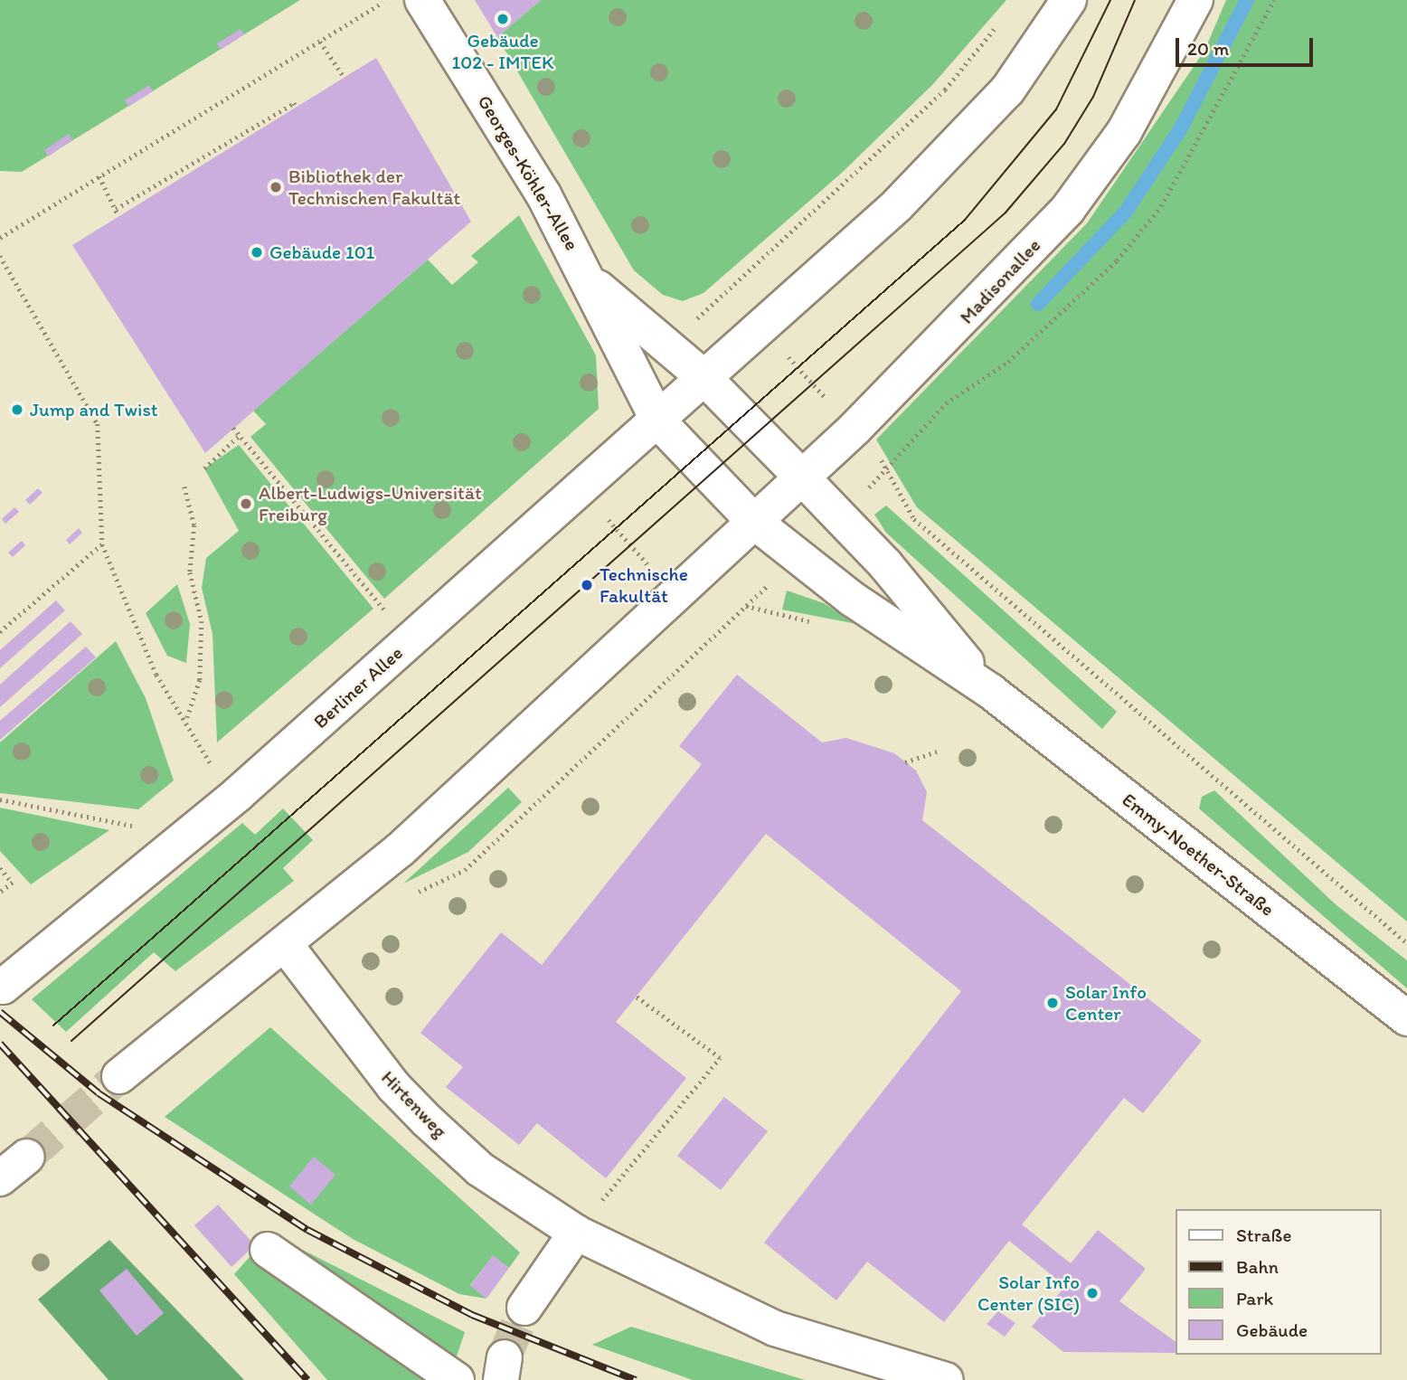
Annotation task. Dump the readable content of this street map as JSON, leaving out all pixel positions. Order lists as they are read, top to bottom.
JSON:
{
  "streets": {
    "main road": [
      "Georges-Köhler-Allee",
      "Madisonallee",
      "Berliner Allee",
      "Emmy-Noether-Straße",
      "Hirtenweg"
    ]
  },
  "crossings": [
    ["Georges-Köhler-Allee", "Madisonallee"],
    ["Georges-Köhler-Allee", "Berliner Allee"],
    ["Georges-Köhler-Allee", "Emmy-Noether-Straße"],
    ["Madisonallee", "Emmy-Noether-Straße"]
  ],
  "places": [
    "Gebäude 102 - IMTEK",
    "Bibliothek der Technischen Fakultät",
    "Gebäude 101",
    "Jump and Twist",
    "Albert-Ludwigs-Universität Freiburg",
    "Technische Fakultät",
    "Solar Info Center",
    "Solar Info Center (SIC)"
  ],
  "legend": [
    "Straße",
    "Bahn",
    "Park",
    "Gebäude"
  ],
  "scale_bar": "20 m"
}
